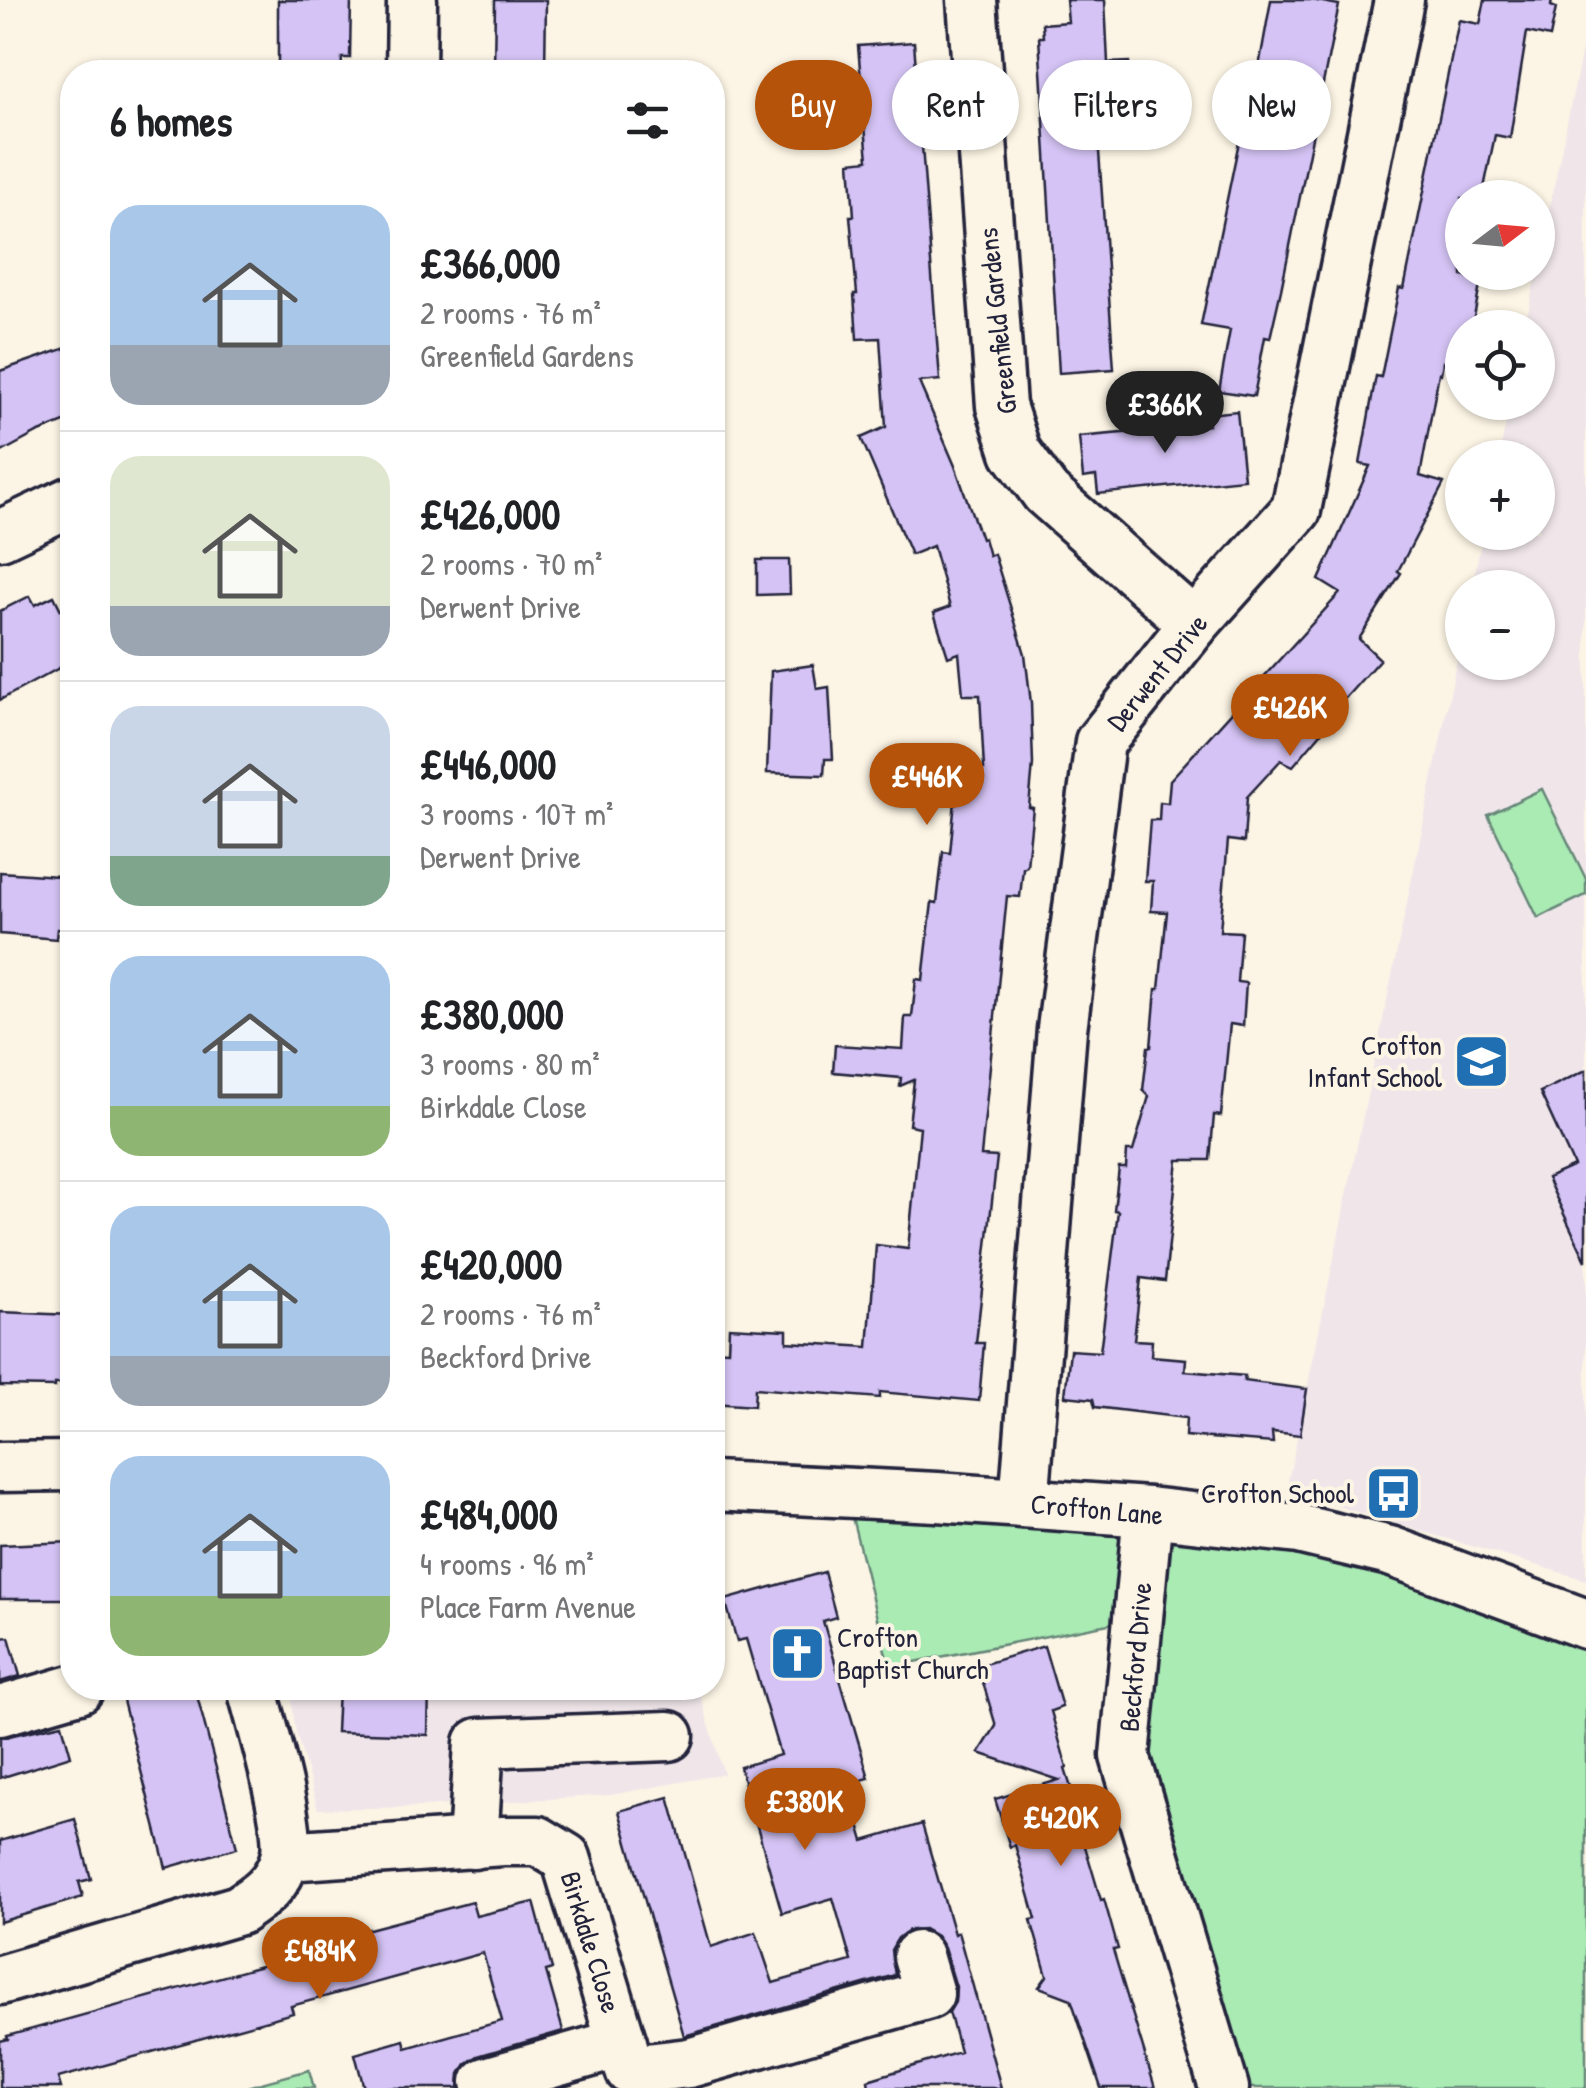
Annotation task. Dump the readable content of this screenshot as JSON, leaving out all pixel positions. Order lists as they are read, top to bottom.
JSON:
{
  "streets": {
    "street": [
      "Greenfield Gardens",
      "Derwent Drive",
      "Crofton Lane",
      "Beckford Drive",
      "Birkdale Close"
    ]
  },
  "crossings": [
    ["Greenfield Gardens", "Derwent Drive"],
    ["Derwent Drive", "Crofton Lane"],
    ["Crofton Lane", "Beckford Drive"]
  ],
  "places": {
    "school or university": ["Crofton Infant School"],
    "bus stop": ["Crofton School"],
    "church": ["Crofton Baptist Church"]
  },
  "north": "right",
  "page": {
    "chip": [
      "Buy",
      "Rent",
      "Filters",
      "New"
    ],
    "heading": "6 homes",
    "map_buttons": ["+", "−"],
    "list": [
      {
        "name": "£366,000",
        "note": "2 rooms · 76 m² · Greenfield Gardens"
      },
      {
        "name": "£426,000",
        "note": "2 rooms · 70 m² · Derwent Drive"
      },
      {
        "name": "£446,000",
        "note": "3 rooms · 107 m² · Derwent Drive"
      },
      {
        "name": "£380,000",
        "note": "3 rooms · 80 m² · Birkdale Close"
      },
      {
        "name": "£420,000",
        "note": "2 rooms · 76 m² · Beckford Drive"
      },
      {
        "name": "£484,000",
        "note": "4 rooms · 96 m² · Place Farm Avenue"
      }
    ],
    "price": [
      "£366K",
      "£426K",
      "£446K",
      "£380K",
      "£420K",
      "£484K"
    ]
  }
}
